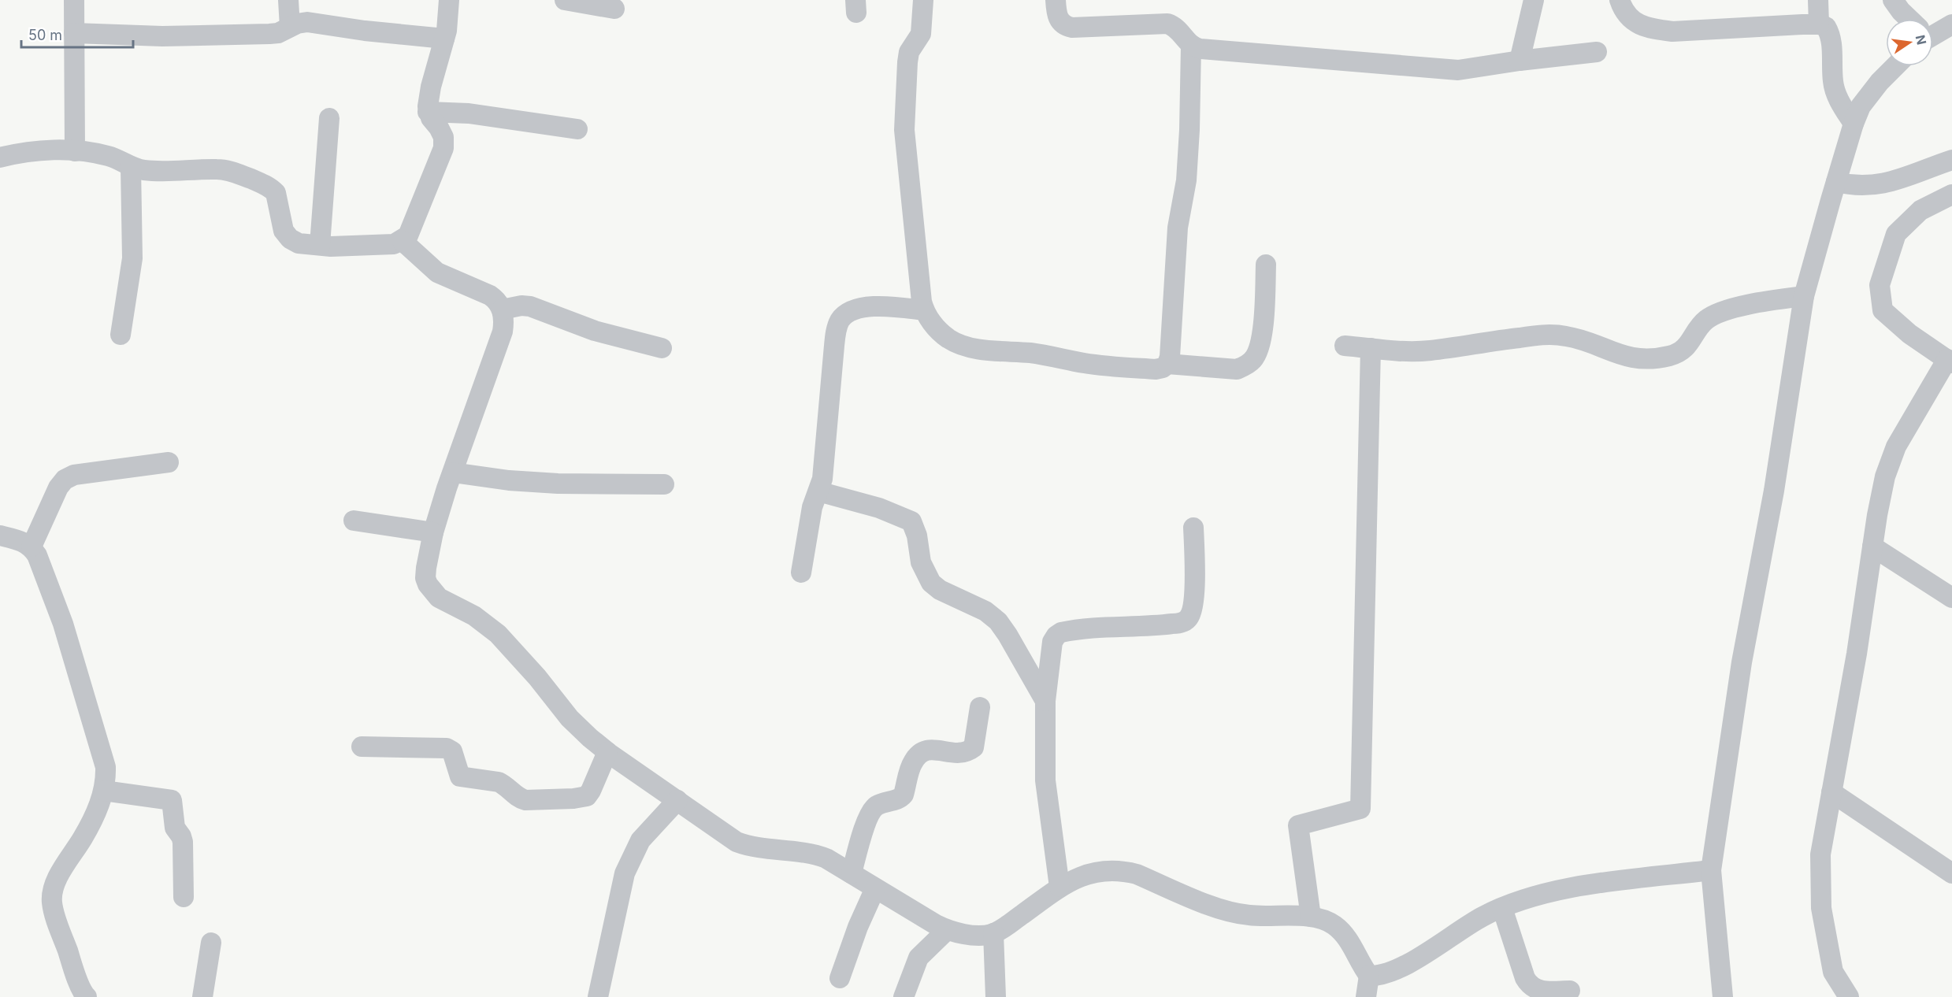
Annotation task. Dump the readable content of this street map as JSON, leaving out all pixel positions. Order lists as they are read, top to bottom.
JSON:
{
  "scale_bar": "50 m",
  "north": "right"
}
